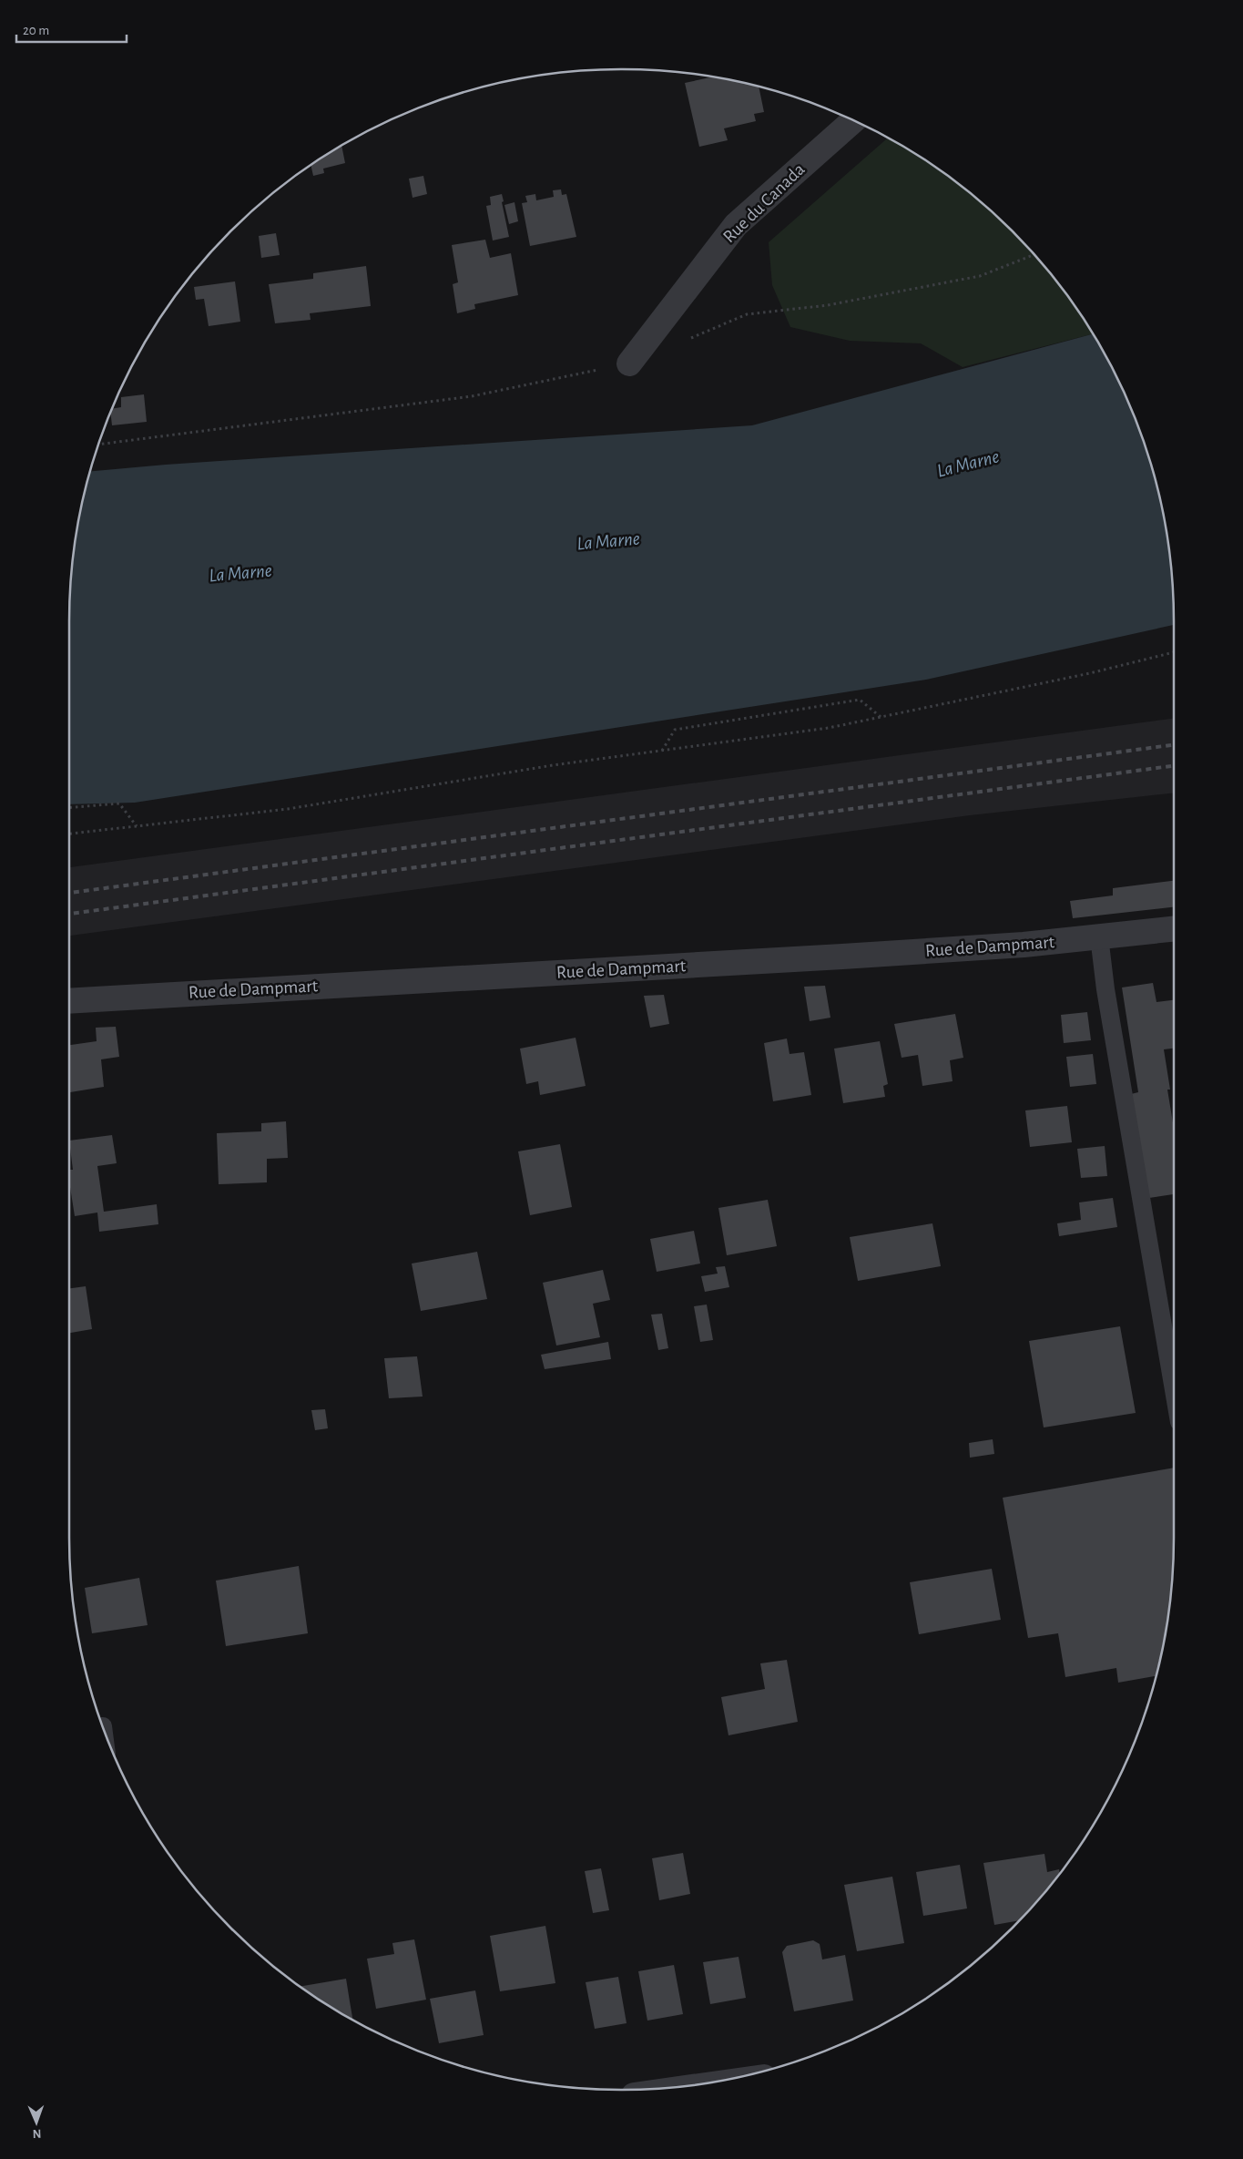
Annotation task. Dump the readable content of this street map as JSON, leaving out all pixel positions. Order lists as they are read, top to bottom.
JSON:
{
  "streets": {
    "street": ["Rue du Canada", "Rue de Dampmart"]
  },
  "water": ["La Marne"],
  "scale_bar": "20 m",
  "north": "bottom"
}
